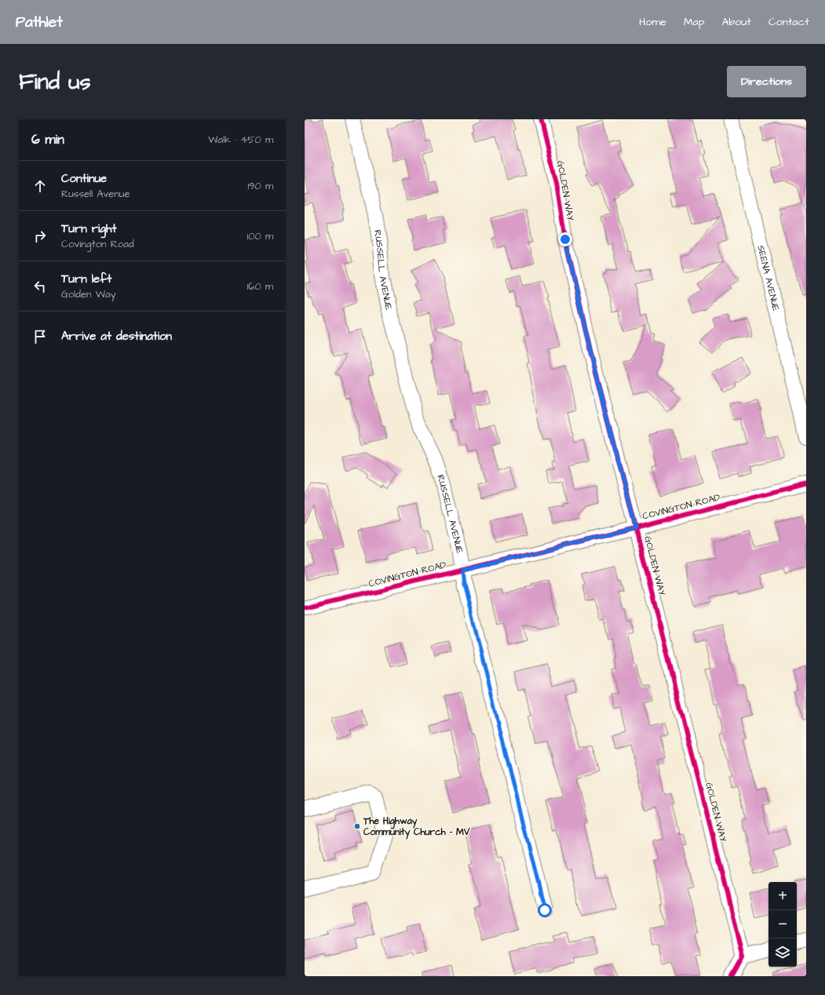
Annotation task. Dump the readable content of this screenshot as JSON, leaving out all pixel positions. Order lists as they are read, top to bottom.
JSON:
{
  "streets": {
    "street": [
      "GOLDEN WAY",
      "RUSSELL AVENUE",
      "SEENA AVENUE",
      "COVINGTON ROAD"
    ]
  },
  "crossings": [
    ["GOLDEN WAY", "COVINGTON ROAD"],
    ["RUSSELL AVENUE", "COVINGTON ROAD"]
  ],
  "places": ["The Highway Community Church - MV"],
  "page": {
    "header": "Pathlet",
    "nav": [
      "Home",
      "Map",
      "About",
      "Contact"
    ],
    "buttons": "Directions",
    "title": "Find us",
    "heading": ["6 min", "Walk · 450 m"],
    "list": [
      ["Continue", "Russell Avenue", "190 m"],
      ["Turn right", "Covington Road", "100 m"],
      ["Turn left", "Golden Way", "160 m"],
      "Arrive at destination"
    ],
    "map_buttons": ["+", "−"]
  }
}
